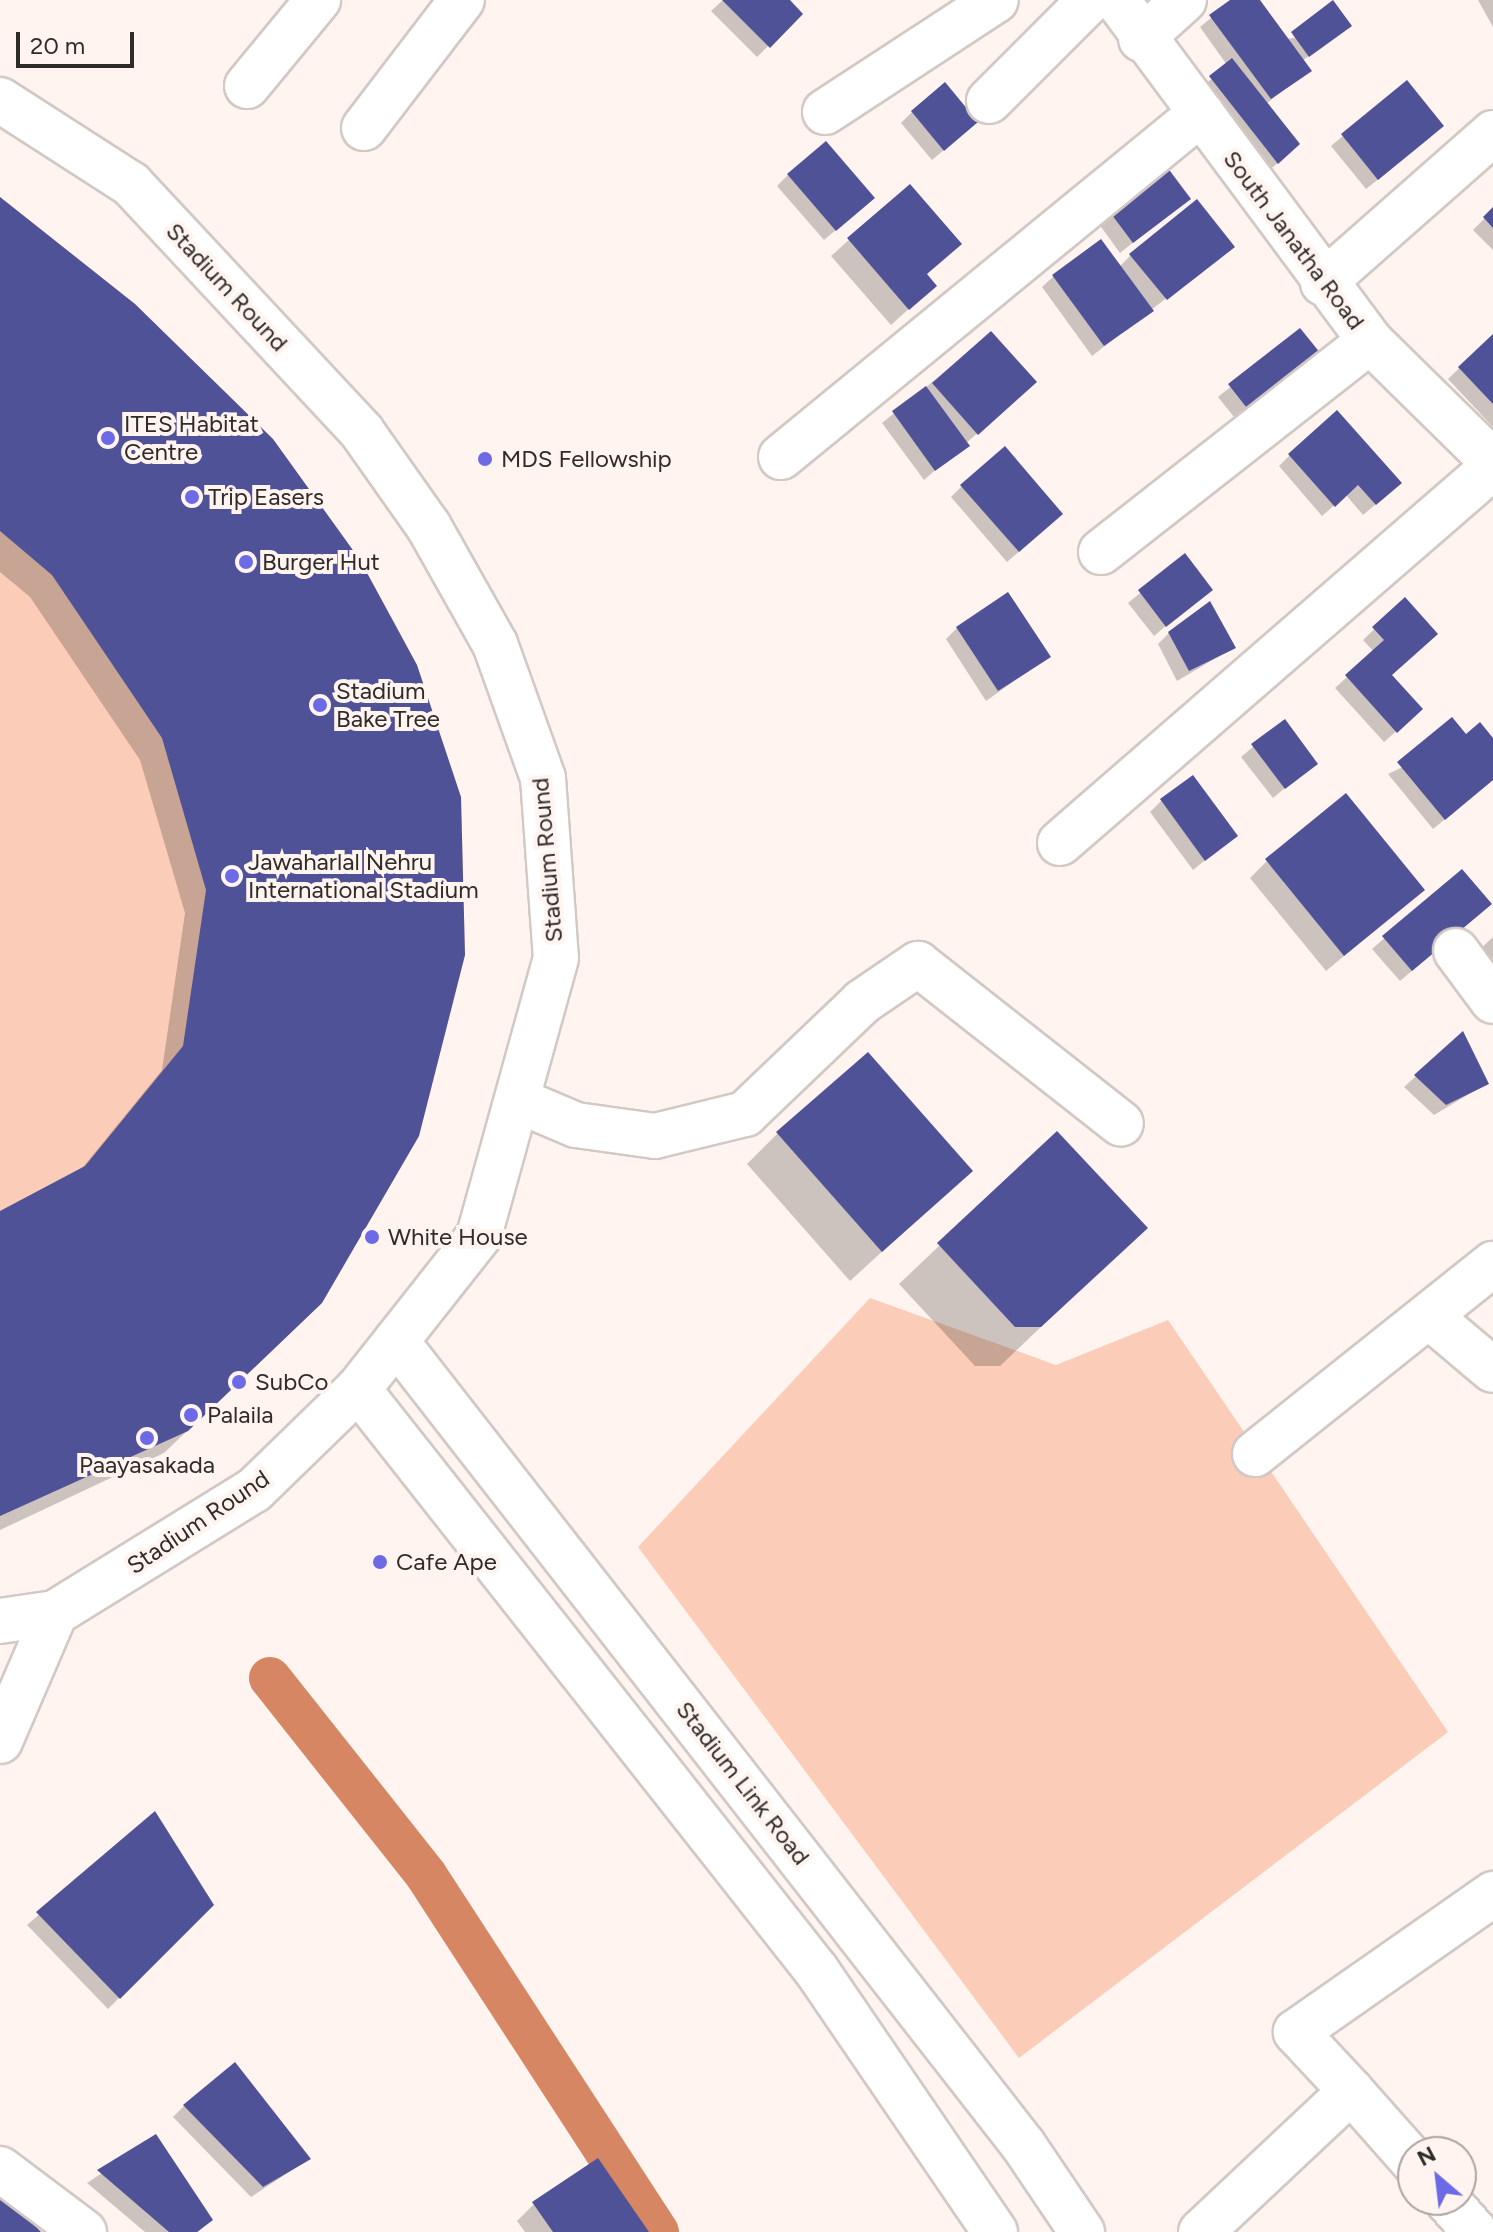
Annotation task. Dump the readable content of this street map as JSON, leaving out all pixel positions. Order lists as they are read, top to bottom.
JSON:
{
  "streets": {
    "street": ["South Janatha Road", "Stadium Round", "Stadium Link Road"]
  },
  "crossings": [
    ["Stadium Round", "Stadium Link Road"]
  ],
  "places": [
    "ITES Habitat Centre",
    "MDS Fellowship",
    "Trip Easers",
    "Burger Hut",
    "Stadium Bake Tree",
    "Jawaharlal Nehru International Stadium",
    "White House",
    "SubCo",
    "Palaila",
    "Paayasakada",
    "Cafe Ape"
  ],
  "scale_bar": "20 m",
  "north": "top left"
}
